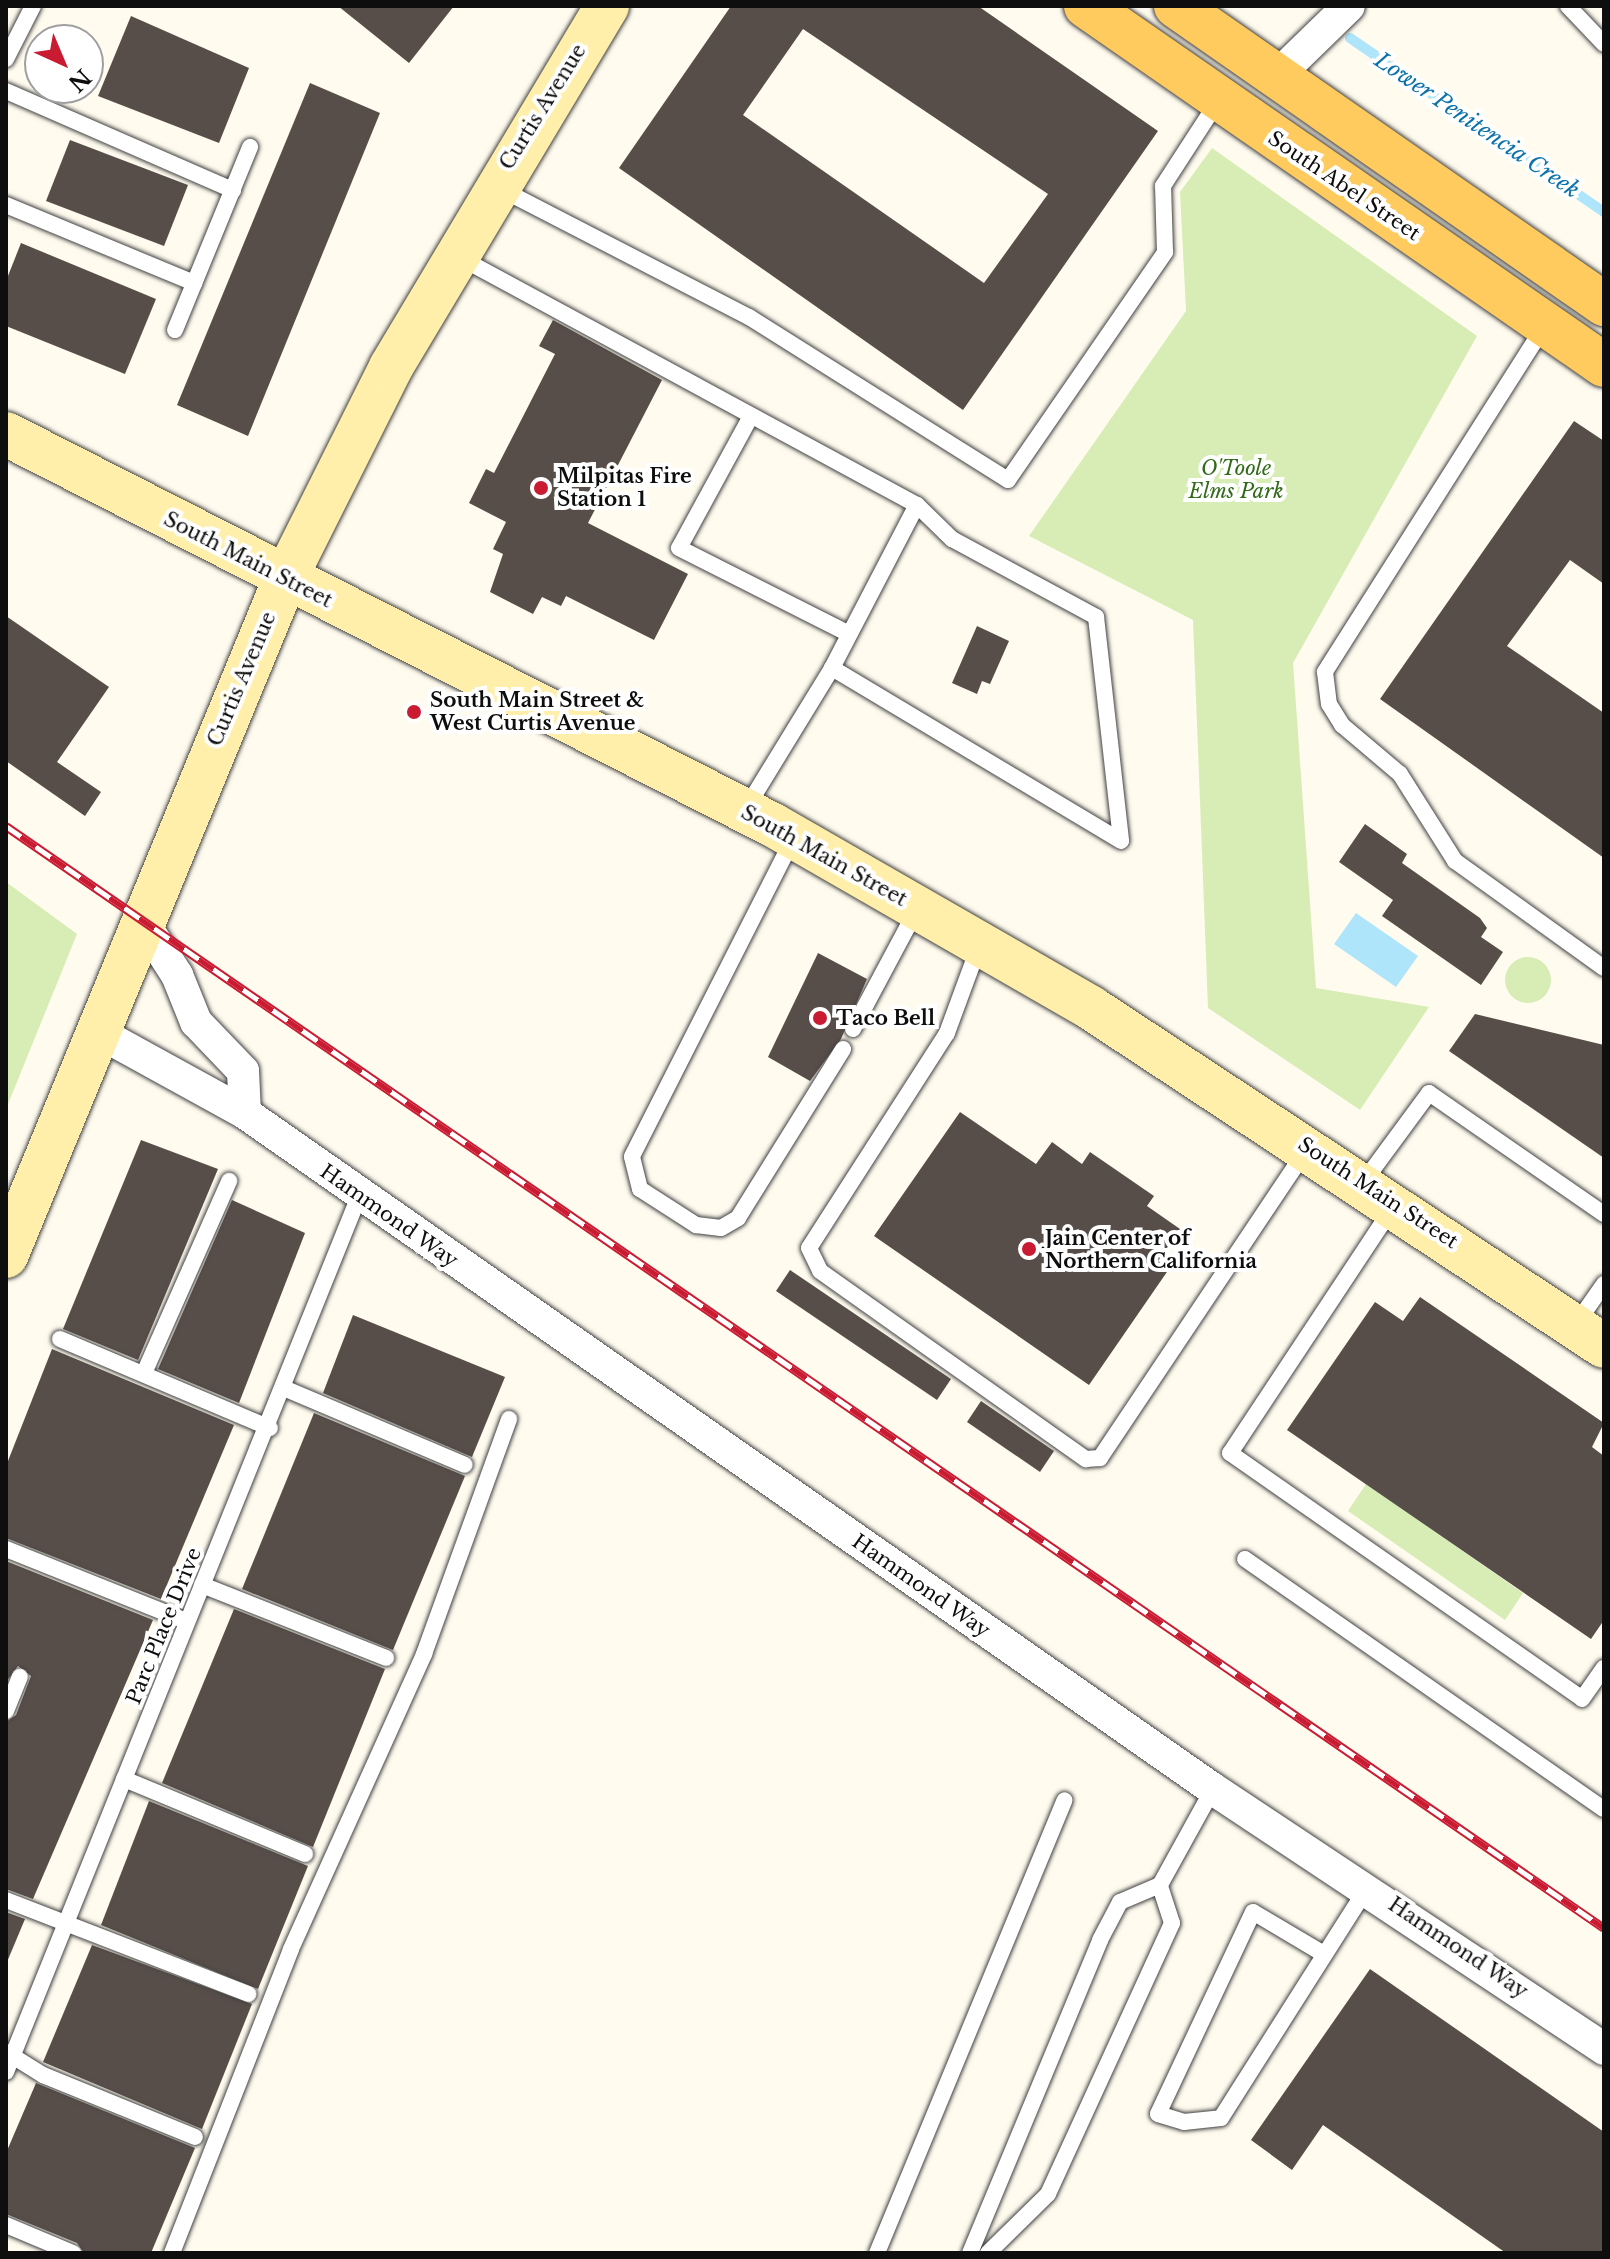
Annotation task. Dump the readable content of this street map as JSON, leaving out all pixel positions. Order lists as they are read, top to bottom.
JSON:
{
  "streets": {
    "main road": ["Curtis Avenue", "South Abel Street", "South Main Street"],
    "street": ["Hammond Way"],
    "lane": ["Parc Place Drive"]
  },
  "crossings": [
    ["Curtis Avenue", "South Main Street"],
    ["Curtis Avenue", "Hammond Way"],
    ["Hammond Way", "Parc Place Drive"]
  ],
  "water": ["Lower Penitencia Creek"],
  "parks": ["O'Toole Elms Park"],
  "places": [
    "Milpitas Fire Station 1",
    "South Main Street & West Curtis Avenue",
    "Taco Bell",
    "Jain Center of Northern California"
  ],
  "north": "bottom right"
}
